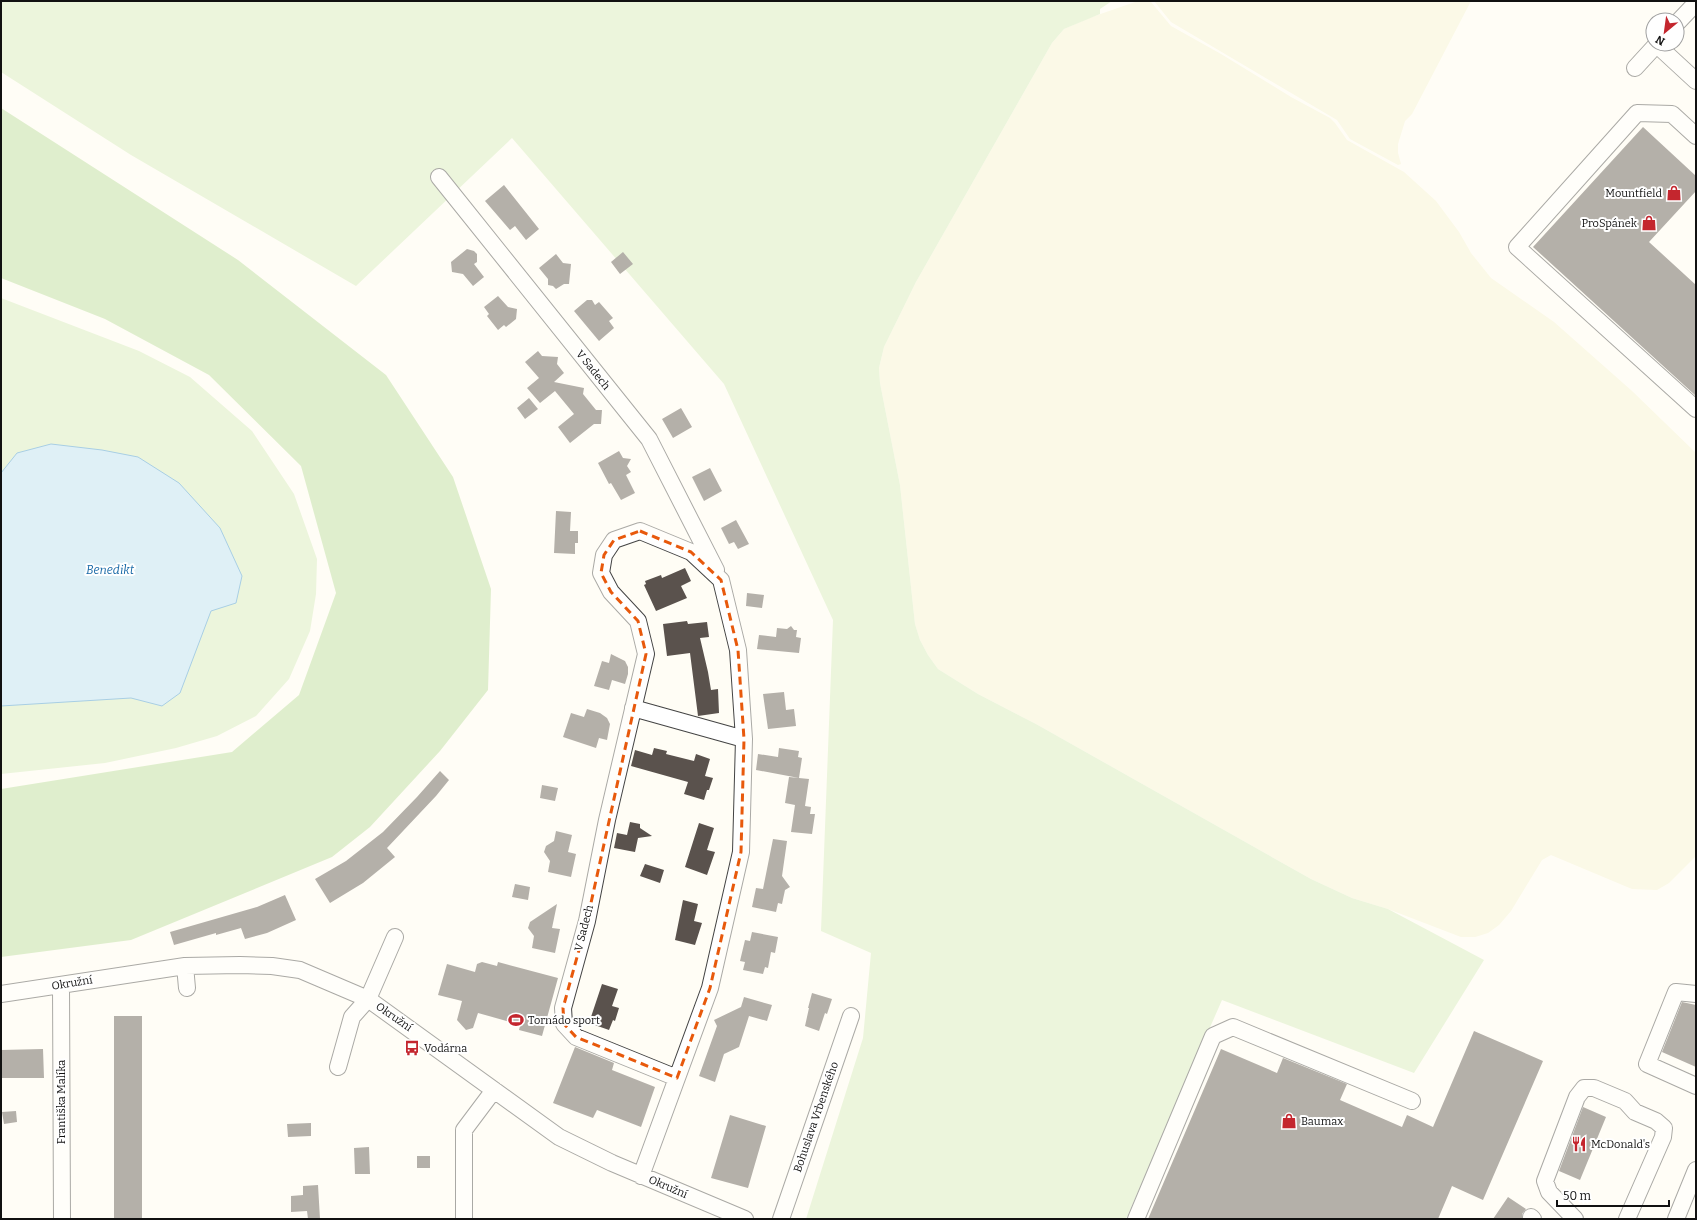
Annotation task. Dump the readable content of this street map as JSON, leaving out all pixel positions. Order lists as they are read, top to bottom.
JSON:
{
  "streets": {
    "street": [
      "V Sadech",
      "Okružní",
      "Františka Malíka",
      "Bohuslava Vrbenského"
    ]
  },
  "crossings": [
    ["V Sadech", "Okružní"],
    ["Okružní", "Františka Malíka"]
  ],
  "water": ["Benedikt"],
  "places": {
    "shop": ["Mountfield", "ProSpánek", "Baumax"],
    "sports": ["Tornádo sport"],
    "bus stop": ["Vodárna"],
    "restaurant": ["McDonald's"]
  },
  "scale_bar": "50 m",
  "north": "bottom left"
}
